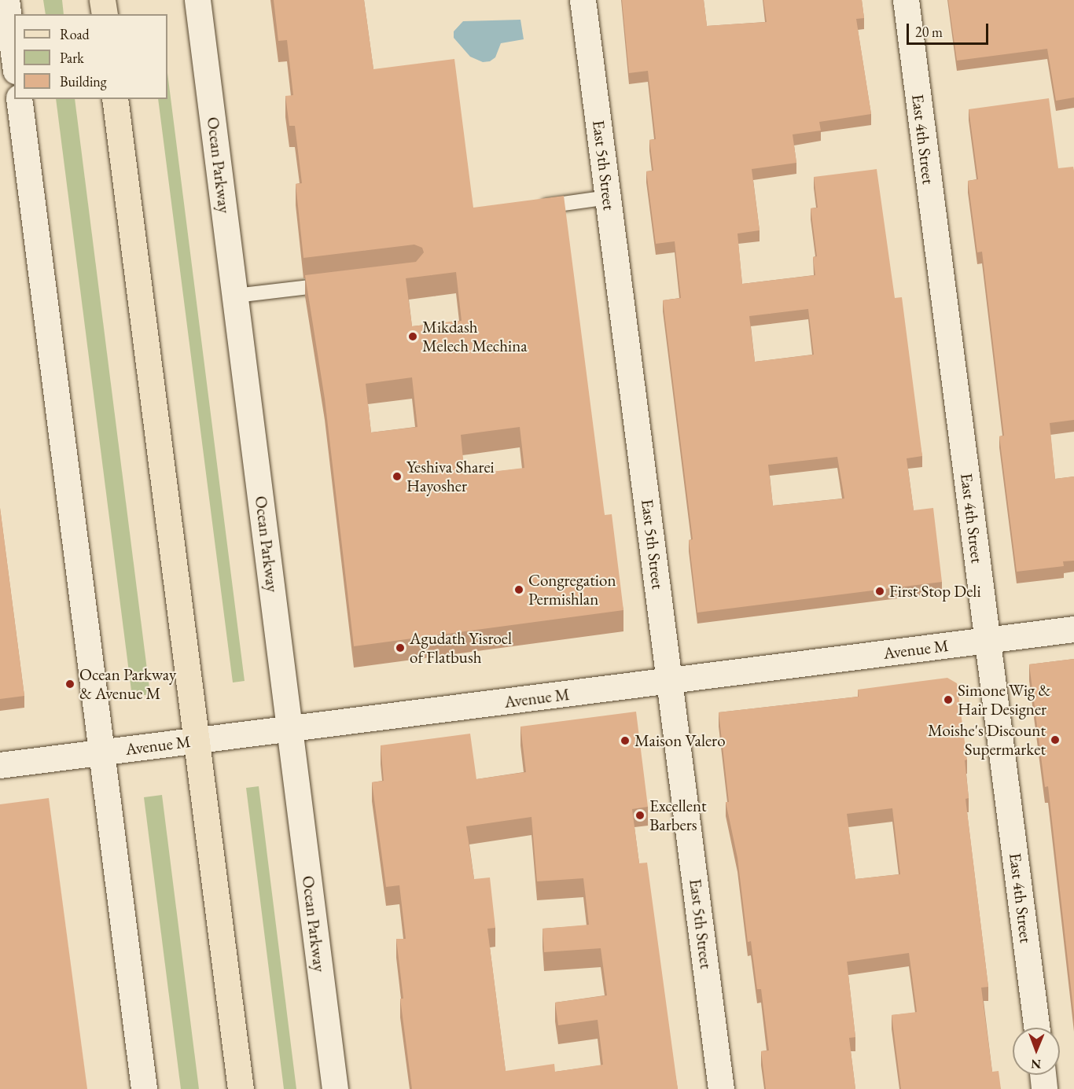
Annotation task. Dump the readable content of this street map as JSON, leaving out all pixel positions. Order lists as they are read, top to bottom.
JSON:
{
  "streets": {
    "street": [
      "East 4th Street",
      "Ocean Parkway",
      "East 5th Street",
      "Avenue M"
    ]
  },
  "crossings": [
    ["East 4th Street", "Avenue M"],
    ["Ocean Parkway", "Avenue M"],
    ["East 5th Street", "Avenue M"]
  ],
  "places": [
    "Mikdash Melech Mechina",
    "Yeshiva Sharei Hayosher",
    "Congregation Permishlan",
    "First Stop Deli",
    "Agudath Yisroel of Flatbush",
    "Ocean Parkway & Avenue M",
    "Simone Wig & Hair Designer",
    "Moishe's Discount Supermarket",
    "Maison Valero",
    "Excellent Barbers"
  ],
  "legend": ["Road", "Park", "Building"],
  "scale_bar": "20 m",
  "north": "bottom"
}
